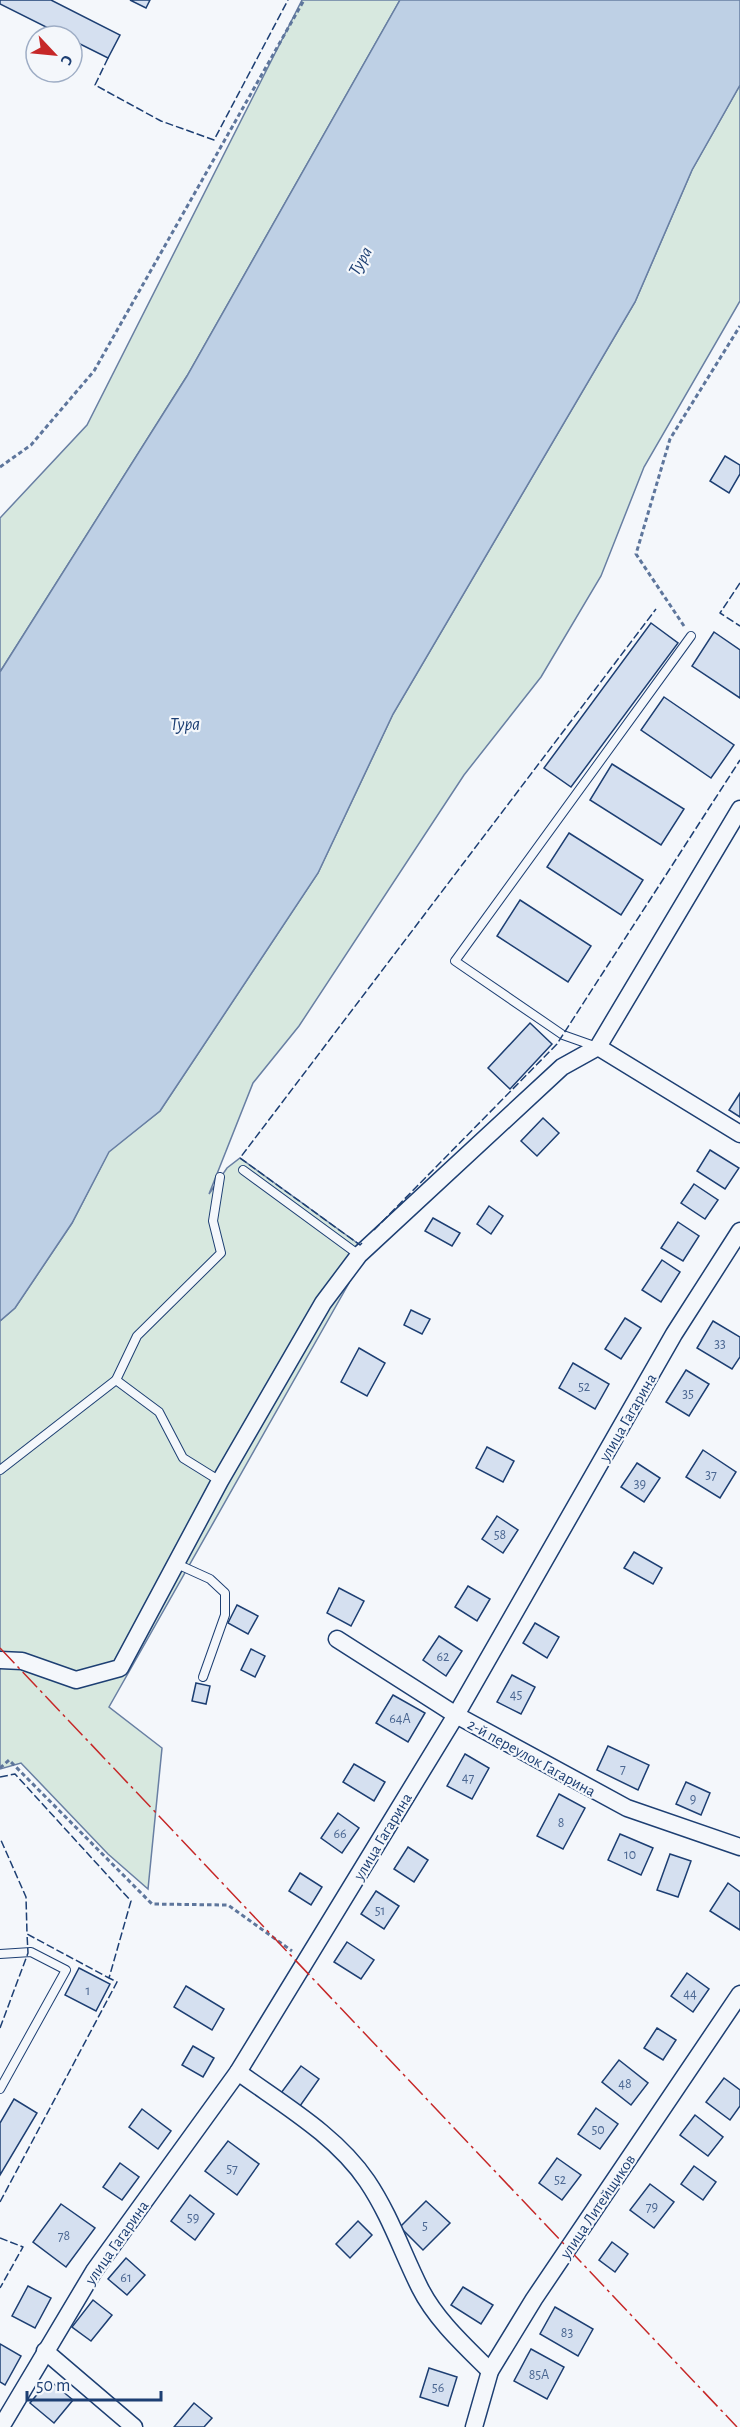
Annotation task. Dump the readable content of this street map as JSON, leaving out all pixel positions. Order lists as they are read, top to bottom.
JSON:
{
  "streets": {
    "street": ["улица Гагарина", "2-й переулок Гагарина", "улица Литейщиков"]
  },
  "crossings": [
    ["улица Гагарина", "2-й переулок Гагарина"]
  ],
  "water": ["Тура"],
  "house_numbers": [
    "33",
    "52",
    "35",
    "37",
    "39",
    "58",
    "62",
    "45",
    "64А",
    "7",
    "47",
    "9",
    "8",
    "66",
    "10",
    "51",
    "1",
    "44",
    "48",
    "50",
    "57",
    "52",
    "79",
    "59",
    "5",
    "78",
    "61",
    "83",
    "85А",
    "56"
  ],
  "scale_bar": "50 m",
  "north": "bottom right"
}
